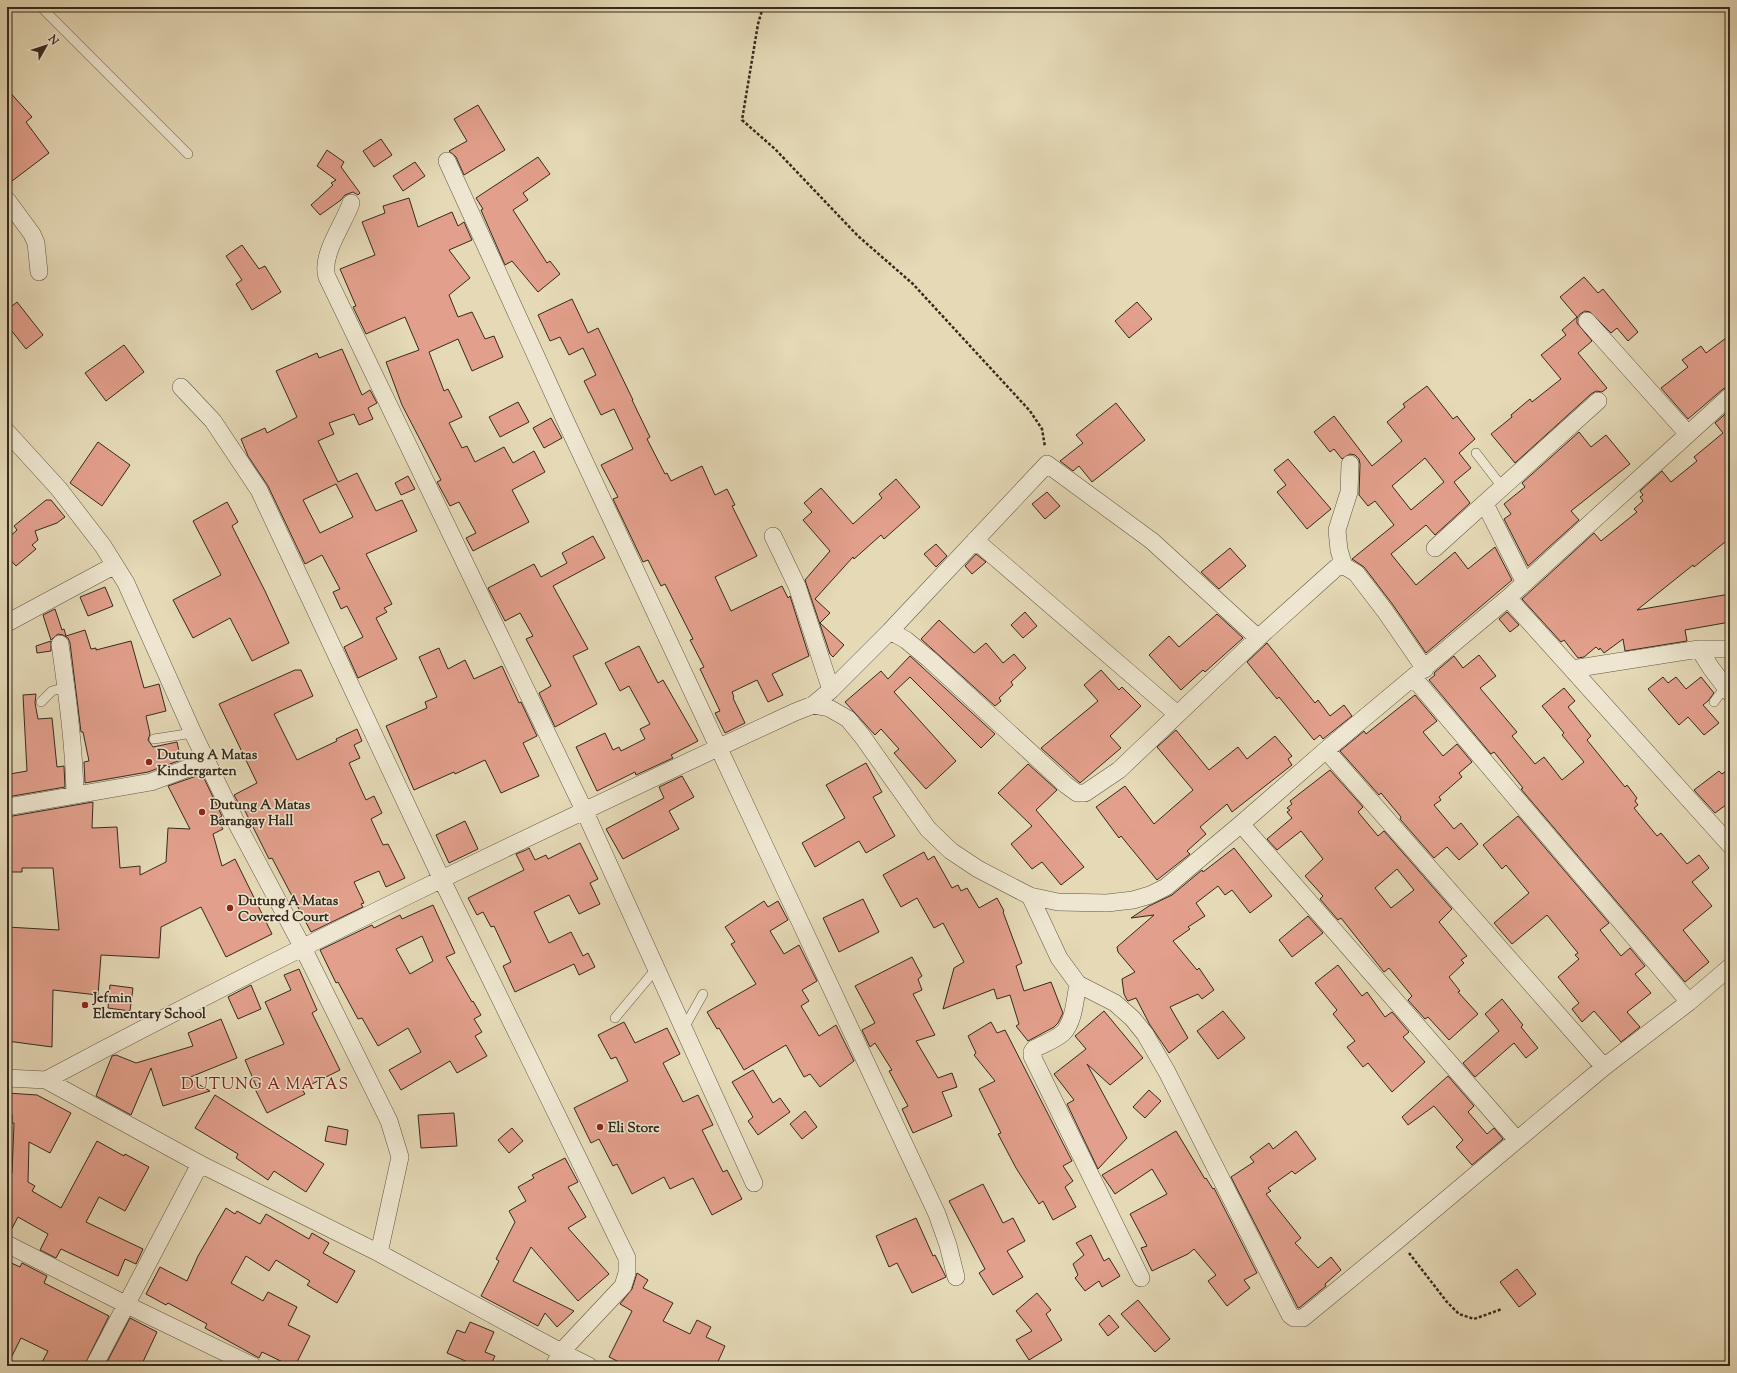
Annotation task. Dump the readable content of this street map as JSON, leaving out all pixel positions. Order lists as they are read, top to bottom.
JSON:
{
  "districts": ["DUTUNG A MATAS"],
  "places": [
    "Dutung A Matas Kindergarten",
    "Dutung A Matas Barangay Hall",
    "Dutung A Matas Covered Court",
    "Jefmin Elementary School",
    "Eli Store"
  ],
  "north": "top right"
}
